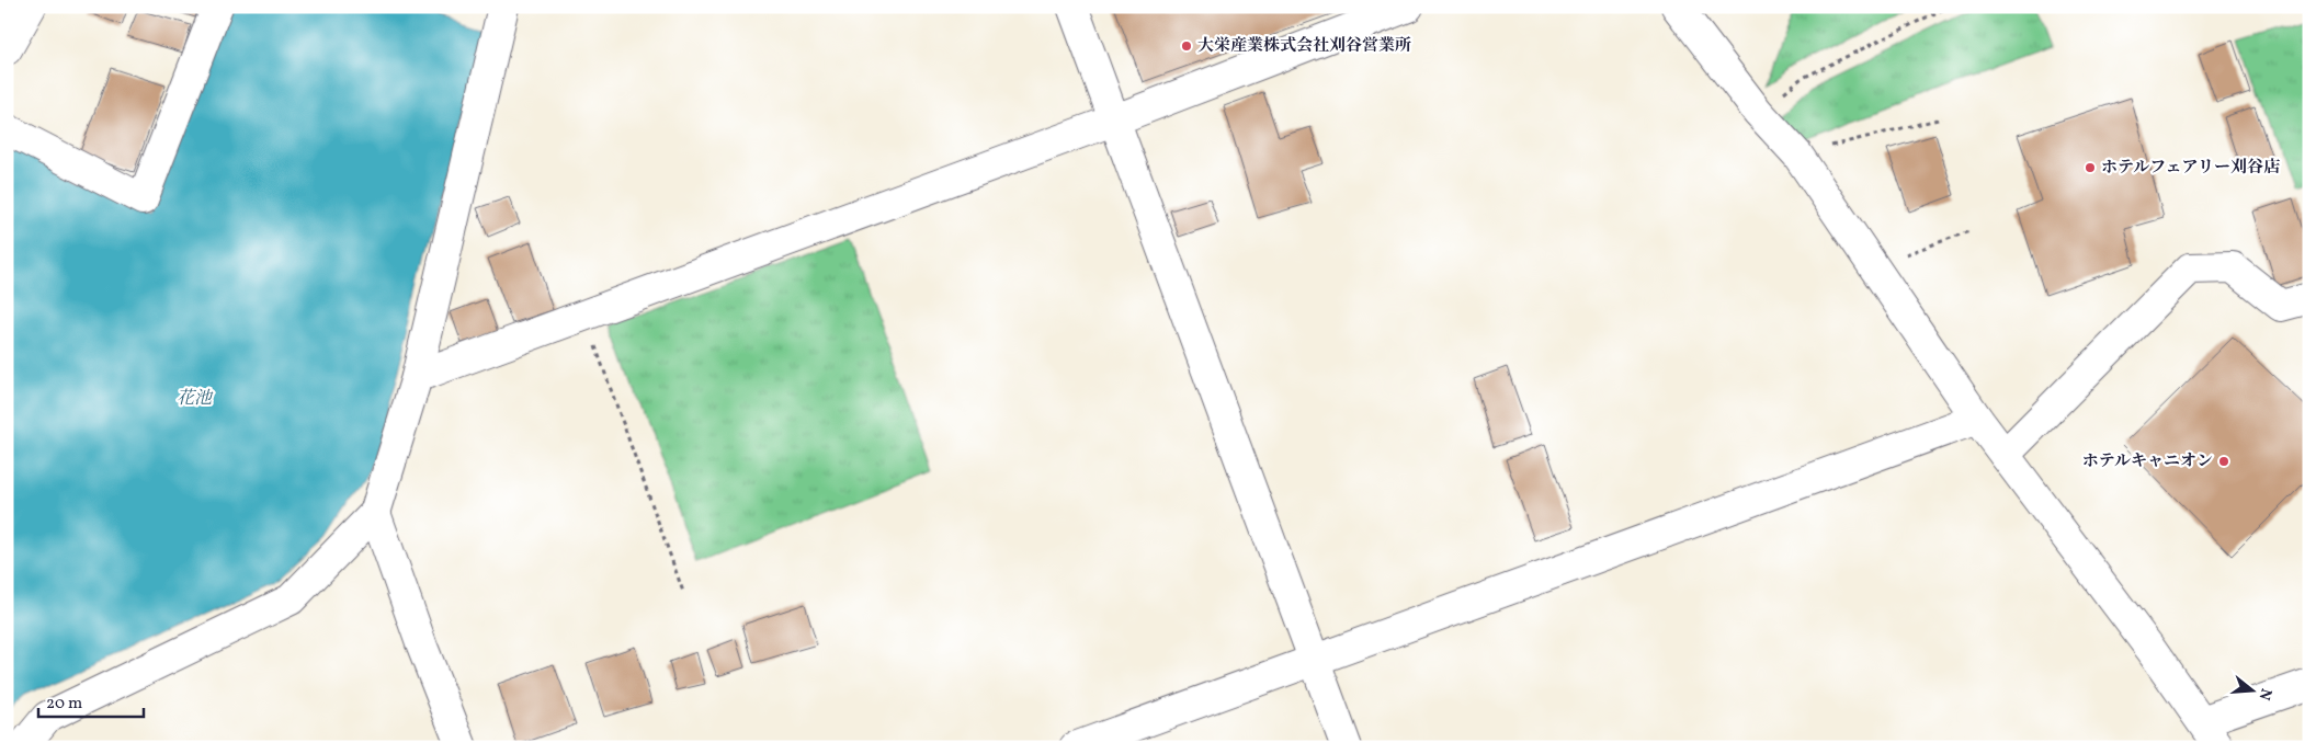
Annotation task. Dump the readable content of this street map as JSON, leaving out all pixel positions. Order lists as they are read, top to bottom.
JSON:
{
  "water": ["花池"],
  "places": ["大栄産業株式会社刈谷営業所", "ホテルフェアリー刈谷店", "ホテルキャニオン"],
  "scale_bar": "20 m",
  "north": "right"
}
